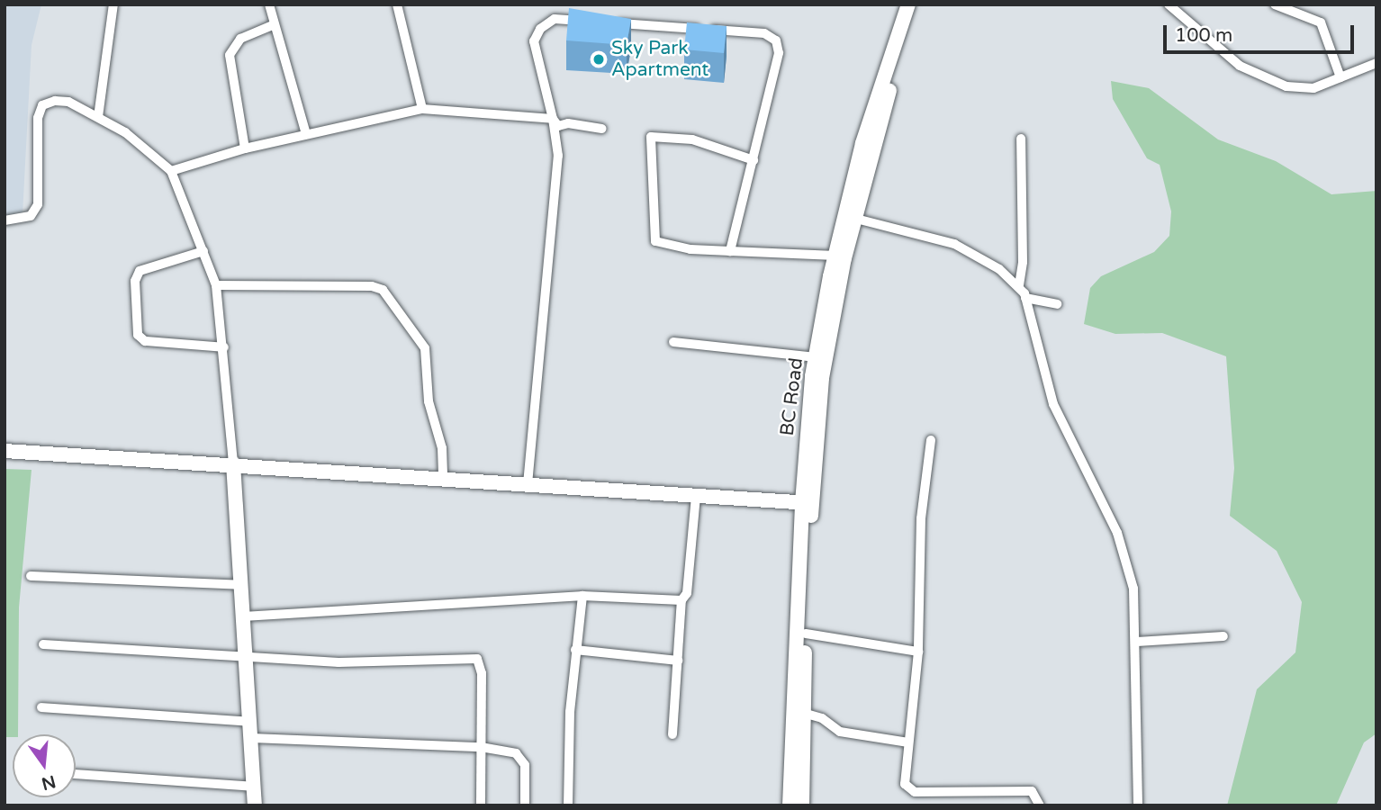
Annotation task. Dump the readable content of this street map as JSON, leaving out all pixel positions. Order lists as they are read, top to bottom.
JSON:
{
  "streets": {
    "street": ["BC Road"]
  },
  "places": ["Sky Park Apartment"],
  "scale_bar": "100 m",
  "north": "bottom"
}
